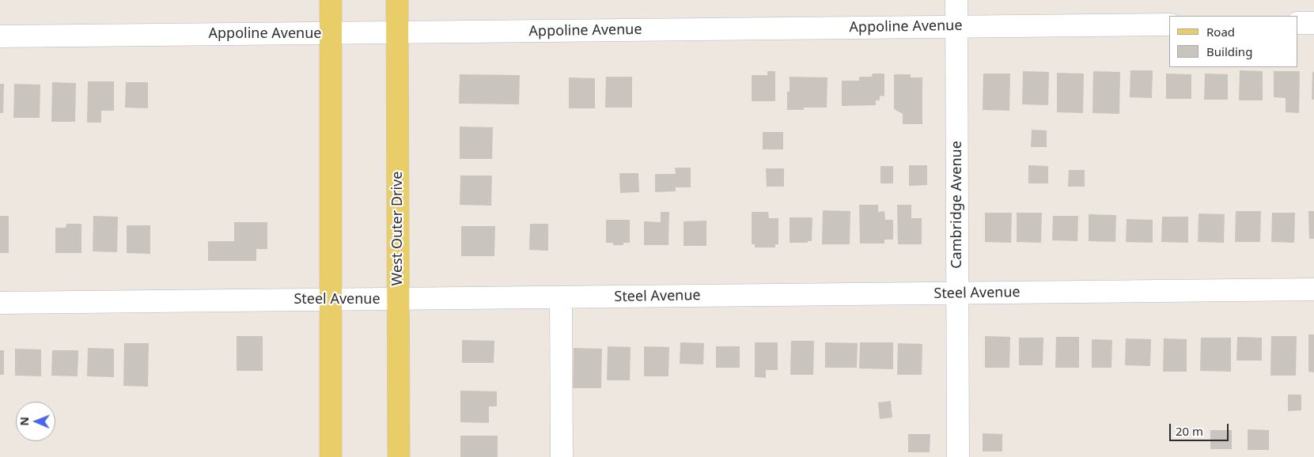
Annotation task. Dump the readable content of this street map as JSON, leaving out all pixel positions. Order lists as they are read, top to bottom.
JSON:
{
  "streets": {
    "main road": ["West Outer Drive"],
    "street": ["Appoline Avenue", "Cambridge Avenue", "Steel Avenue"]
  },
  "crossings": [
    ["Appoline Avenue", "Cambridge Avenue"],
    ["Appoline Avenue", "West Outer Drive"],
    ["Cambridge Avenue", "Steel Avenue"],
    ["West Outer Drive", "Steel Avenue"]
  ],
  "legend": ["Road", "Building"],
  "scale_bar": "20 m",
  "north": "left"
}
